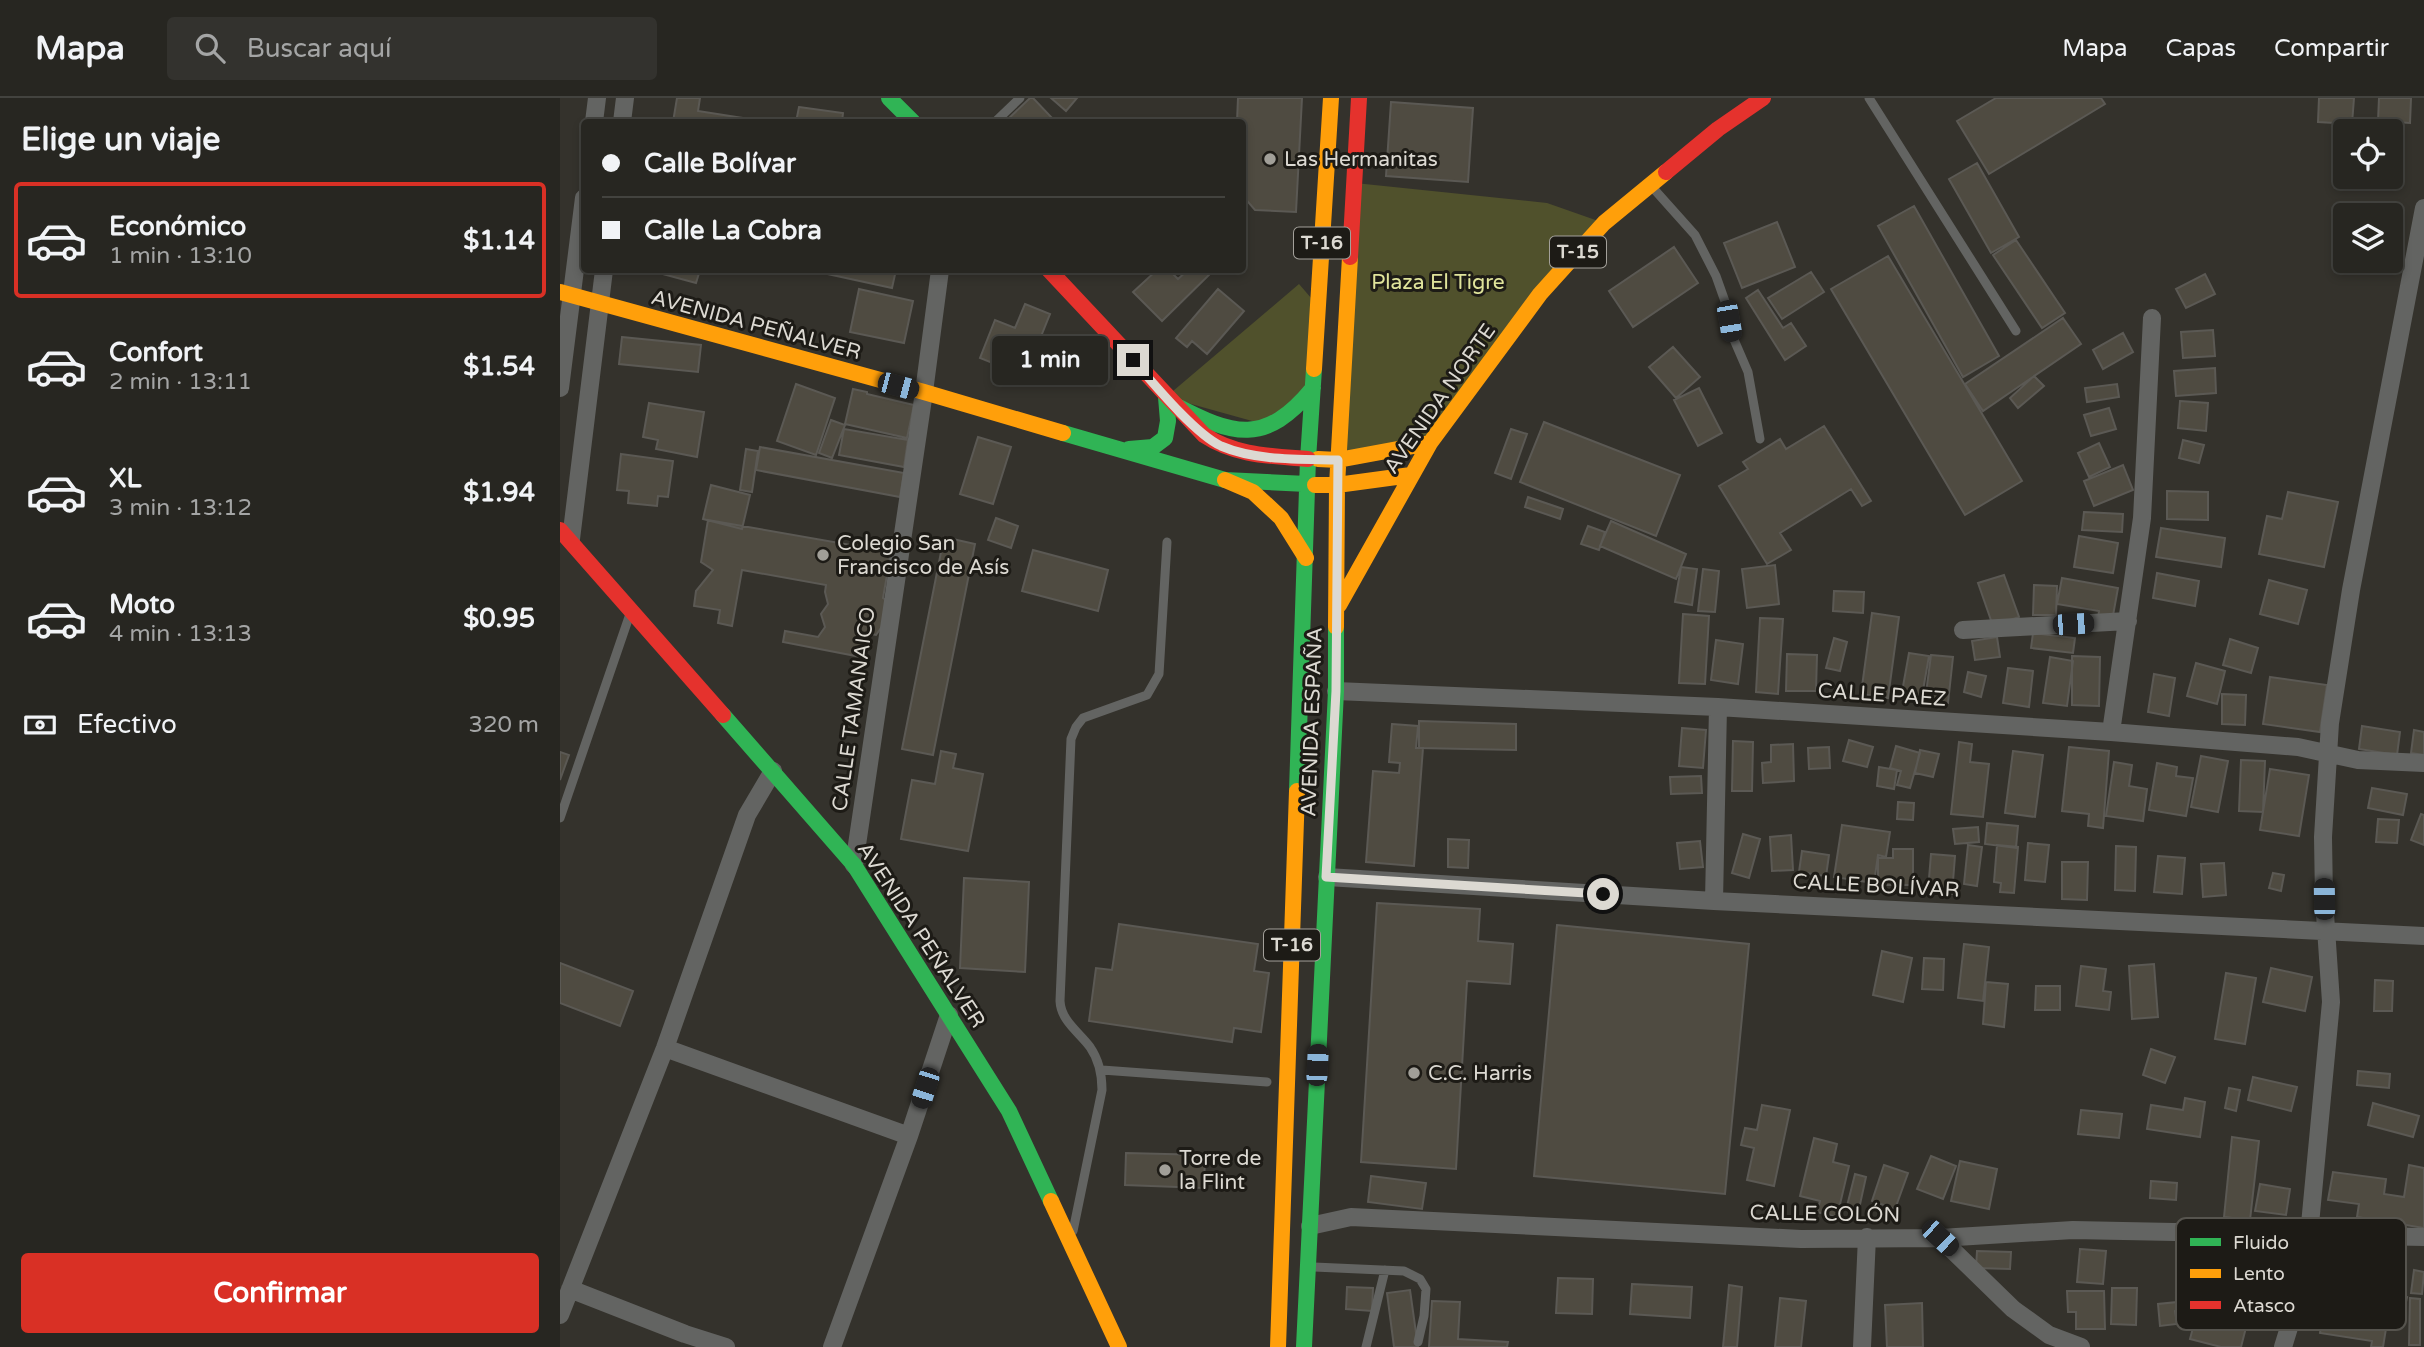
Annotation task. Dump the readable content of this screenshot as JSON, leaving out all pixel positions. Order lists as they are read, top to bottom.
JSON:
{
  "streets": {
    "main road": [
      "T-16",
      "T-15",
      "AVENIDA PEÑALVER",
      "AVENIDA NORTE",
      "AVENIDA ESPAÑA"
    ],
    "street": [
      "CALLE PAEZ",
      "CALLE TAMANAICO",
      "CALLE BOLÍVAR",
      "CALLE COLÓN"
    ]
  },
  "crossings": [
    ["T-16", "AVENIDA NORTE"],
    ["T-16", "AVENIDA ESPAÑA"],
    ["AVENIDA PEÑALVER", "AVENIDA NORTE"],
    ["AVENIDA PEÑALVER", "CALLE TAMANAICO"],
    ["AVENIDA PEÑALVER", "AVENIDA ESPAÑA"],
    ["AVENIDA NORTE", "AVENIDA ESPAÑA"],
    ["CALLE PAEZ", "AVENIDA ESPAÑA"],
    ["AVENIDA ESPAÑA", "CALLE BOLÍVAR"],
    ["AVENIDA ESPAÑA", "CALLE COLÓN"]
  ],
  "parks": ["Plaza El Tigre"],
  "places": [
    "Las Hermanitas",
    "Colegio San Francisco de Asís",
    "C.C. Harris",
    "Torre de la Flint"
  ],
  "legend": ["Fluido", "Lento", "Atasco"],
  "page": {
    "header": "Mapa",
    "search": "Buscar aquí",
    "nav": ["Mapa", "Capas", "Compartir"],
    "heading": "Elige un viaje",
    "banner": ["Calle Bolívar", "Calle La Cobra"],
    "list": [
      {
        "name": "Económico",
        "note": "1 min · 13:10",
        "value": "$1.14"
      },
      {
        "name": "Confort",
        "note": "2 min · 13:11",
        "value": "$1.54"
      },
      {
        "name": "XL",
        "note": "3 min · 13:12",
        "value": "$1.94"
      },
      {
        "name": "Moto",
        "note": "4 min · 13:13",
        "value": "$0.95"
      }
    ],
    "bubble": "1 min",
    "pay": ["Efectivo", "320 m"],
    "buttons": "Confirmar"
  }
}
